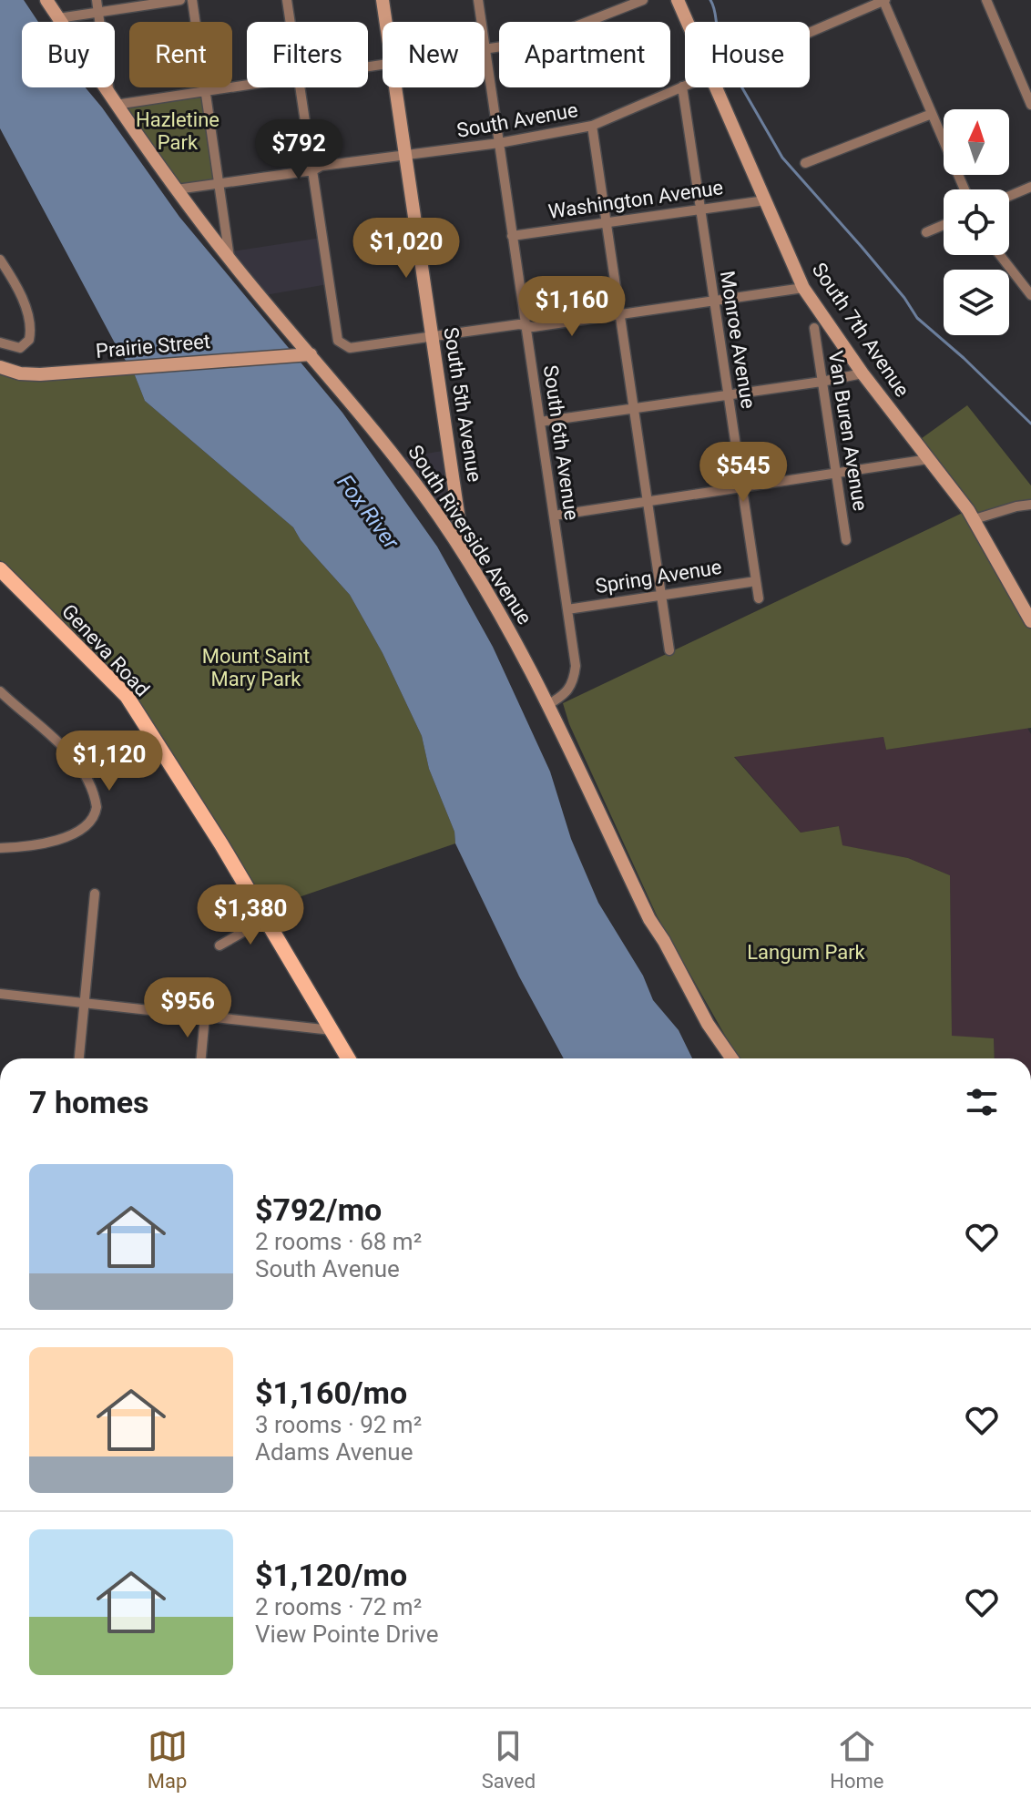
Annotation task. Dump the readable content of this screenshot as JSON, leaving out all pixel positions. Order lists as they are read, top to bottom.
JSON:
{
  "streets": {
    "main road": ["Geneva Road"],
    "street": [
      "South Avenue",
      "Washington Avenue",
      "South 7th Avenue",
      "Monroe Avenue",
      "Prairie Street",
      "South 5th Avenue",
      "Van Buren Avenue",
      "South 6th Avenue",
      "South Riverside Avenue",
      "Spring Avenue"
    ]
  },
  "crossings": [
    ["South Avenue", "Monroe Avenue"],
    ["South Avenue", "South 5th Avenue"],
    ["South Avenue", "South 6th Avenue"],
    ["South Avenue", "South Riverside Avenue"],
    ["Washington Avenue", "South 7th Avenue"],
    ["Washington Avenue", "Monroe Avenue"],
    ["Washington Avenue", "South 6th Avenue"],
    ["Monroe Avenue", "Spring Avenue"],
    ["Prairie Street", "South Riverside Avenue"],
    ["South 5th Avenue", "South Riverside Avenue"],
    ["South 6th Avenue", "South Riverside Avenue"],
    ["South 6th Avenue", "Spring Avenue"]
  ],
  "water": ["Fox River"],
  "parks": ["Hazletine Park", "Mount Saint Mary Park", "Langum Park"],
  "north": "top",
  "page": {
    "chip": [
      "Buy",
      "Rent",
      "Filters",
      "New",
      "Apartment",
      "House"
    ],
    "price": [
      "$792",
      "$1,020",
      "$1,160",
      "$545",
      "$1,120",
      "$1,380",
      "$956"
    ],
    "heading": "7 homes",
    "list": [
      {
        "name": "$792/mo",
        "note": "2 rooms · 68 m² · South Avenue"
      },
      {
        "name": "$1,160/mo",
        "note": "3 rooms · 92 m² · Adams Avenue"
      },
      {
        "name": "$1,120/mo",
        "note": "2 rooms · 72 m² · View Pointe Drive"
      }
    ],
    "tabs": ["Map", "Saved", "Home"]
  }
}
